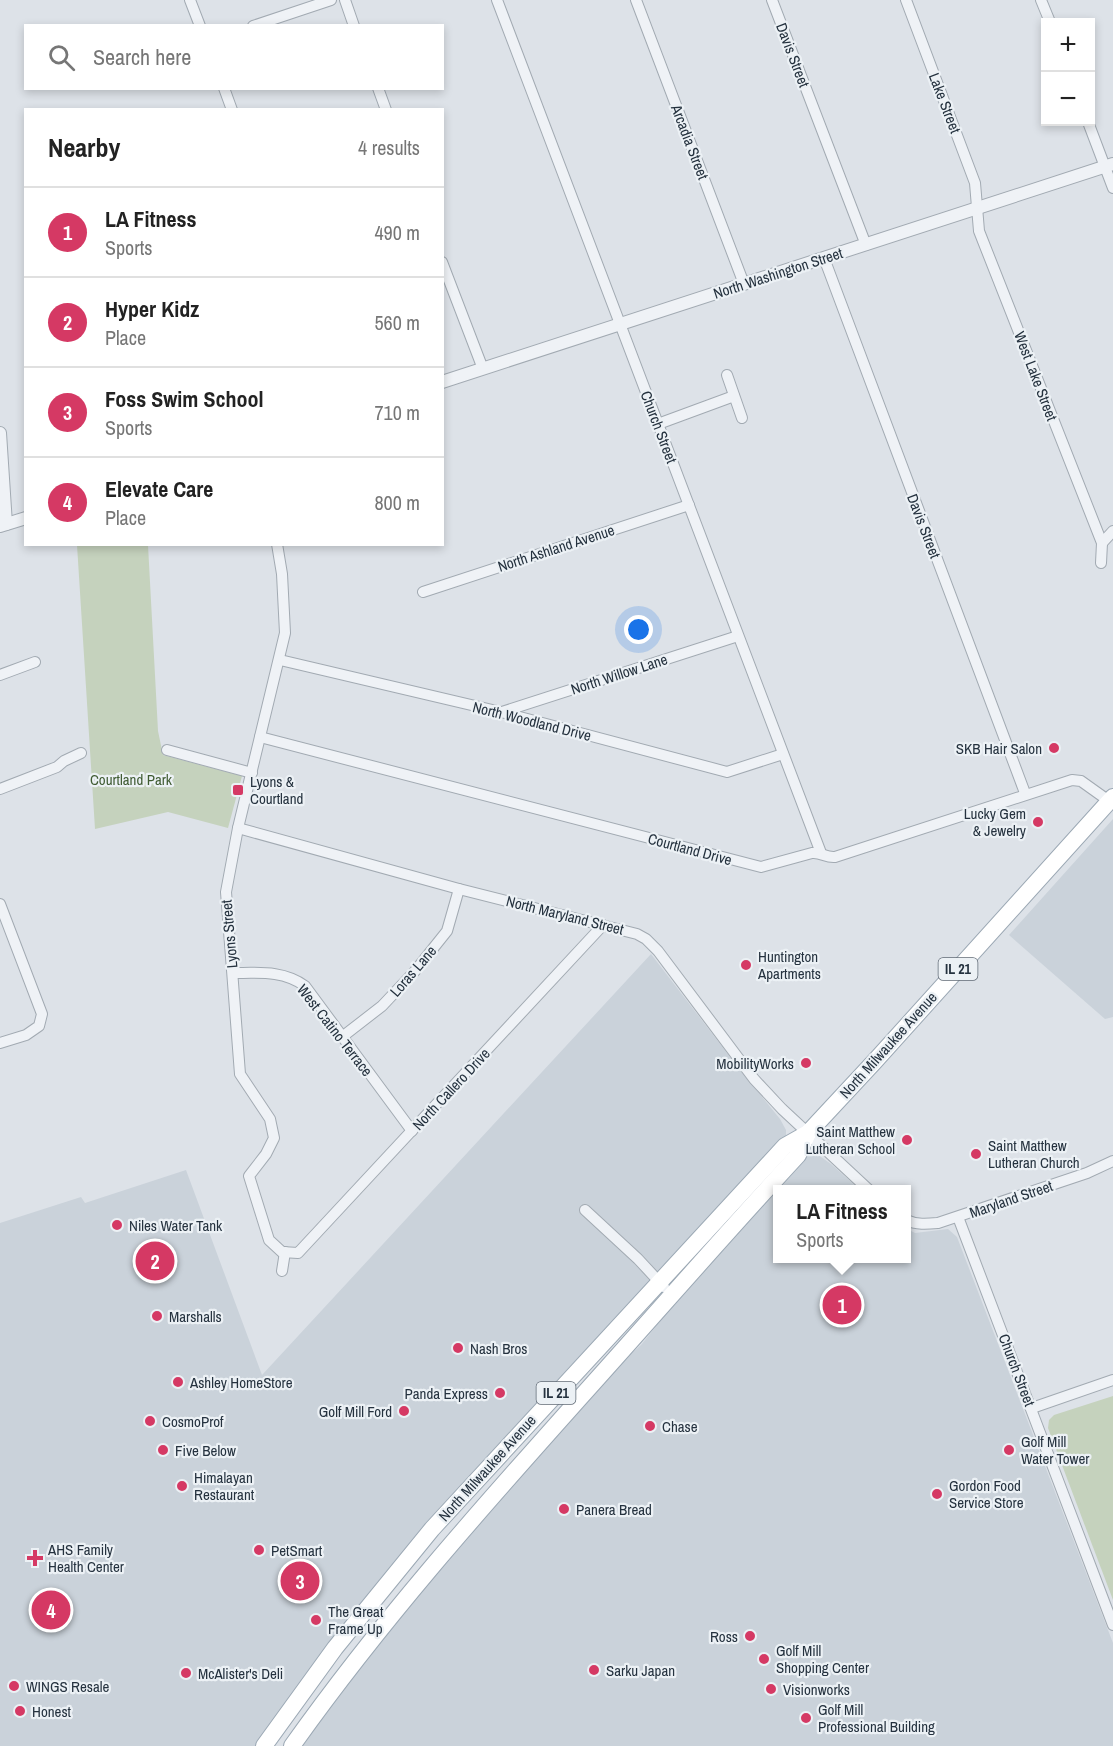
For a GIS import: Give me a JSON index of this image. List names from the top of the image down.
{
  "streets": {
    "main road": ["IL 21", "North Milwaukee Avenue"],
    "street": [
      "Davis Street",
      "Lake Street",
      "Arcadia Street",
      "North Washington Street",
      "West Lake Street",
      "Church Street",
      "North Ashland Avenue",
      "North Willow Lane",
      "North Woodland Drive",
      "Courtland Drive",
      "North Maryland Street",
      "Lyons Street",
      "Loras Lane",
      "West Catino Terrace",
      "North Callero Drive",
      "Maryland Street"
    ]
  },
  "crossings": [
    ["Davis Street", "North Washington Street"],
    ["Davis Street", "Courtland Drive"],
    ["Lake Street", "North Washington Street"],
    ["Lake Street", "West Lake Street"],
    ["Arcadia Street", "North Washington Street"],
    ["North Washington Street", "West Lake Street"],
    ["North Washington Street", "Church Street"],
    ["Church Street", "North Ashland Avenue"],
    ["Church Street", "North Willow Lane"],
    ["Church Street", "North Woodland Drive"],
    ["Church Street", "Courtland Drive"],
    ["Church Street", "Maryland Street"],
    ["North Willow Lane", "North Woodland Drive"],
    ["North Woodland Drive", "Lyons Street"],
    ["Courtland Drive", "Lyons Street"],
    ["Courtland Drive", "North Milwaukee Avenue"],
    ["North Maryland Street", "Lyons Street"],
    ["North Maryland Street", "Loras Lane"],
    ["North Maryland Street", "North Milwaukee Avenue"],
    ["North Maryland Street", "North Callero Drive"],
    ["Lyons Street", "West Catino Terrace"],
    ["Lyons Street", "North Callero Drive"],
    ["Loras Lane", "West Catino Terrace"],
    ["West Catino Terrace", "North Callero Drive"]
  ],
  "parks": ["Courtland Park"],
  "places": {
    "other": [
      "SKB Hair Salon",
      "Lucky Gem & Jewelry",
      "Huntington Apartments",
      "MobilityWorks",
      "Saint Matthew Lutheran School",
      "Saint Matthew Lutheran Church",
      "Niles Water Tank",
      "Marshalls",
      "Nash Bros",
      "Ashley HomeStore",
      "Panda Express",
      "Golf Mill Ford",
      "CosmoProf",
      "Chase",
      "Five Below",
      "Golf Mill Water Tower",
      "Himalayan Restaurant",
      "Gordon Food Service Store",
      "Panera Bread",
      "PetSmart",
      "The Great Frame Up",
      "Ross",
      "Golf Mill Shopping Center",
      "Sarku Japan",
      "McAlister's Deli",
      "WINGS Resale",
      "Visionworks",
      "Honest",
      "Golf Mill Professional Building"
    ],
    "transit": ["Lyons & Courtland"],
    "health": ["AHS Family Health Center"]
  },
  "page": {
    "map_buttons": ["+", "−"],
    "search": "Search here",
    "heading": ["Nearby", "4 results"],
    "list": [
      {
        "mark": "1",
        "name": "LA Fitness",
        "note": "Sports",
        "value": "490 m"
      },
      {
        "mark": "2",
        "name": "Hyper Kidz",
        "note": "Place",
        "value": "560 m"
      },
      {
        "mark": "3",
        "name": "Foss Swim School",
        "note": "Sports",
        "value": "710 m"
      },
      {
        "mark": "4",
        "name": "Elevate Care",
        "note": "Place",
        "value": "800 m"
      }
    ],
    "popup": ["LA Fitness", "Sports"],
    "pins": [
      "2",
      "1",
      "3",
      "4"
    ]
  }
}
